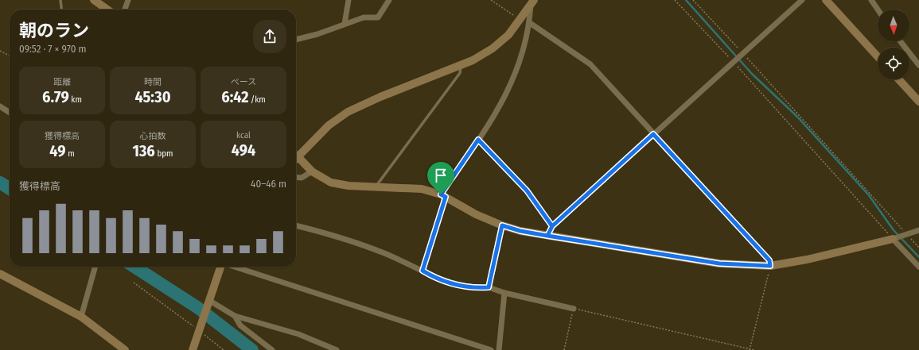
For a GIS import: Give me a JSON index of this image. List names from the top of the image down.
{
  "north": "bottom",
  "page": {
    "heading": ["朝のラン", "09:52 · 7 × 970 m"],
    "stats": [
      ["距離", "6.79 km"],
      ["時間", "45:30"],
      ["ペース", "6:42 /km"],
      ["獲得標高", "49 m"],
      ["心拍数", "136 bpm"],
      ["kcal", "494"]
    ],
    "chart": ["獲得標高", "40–46 m"]
  }
}
